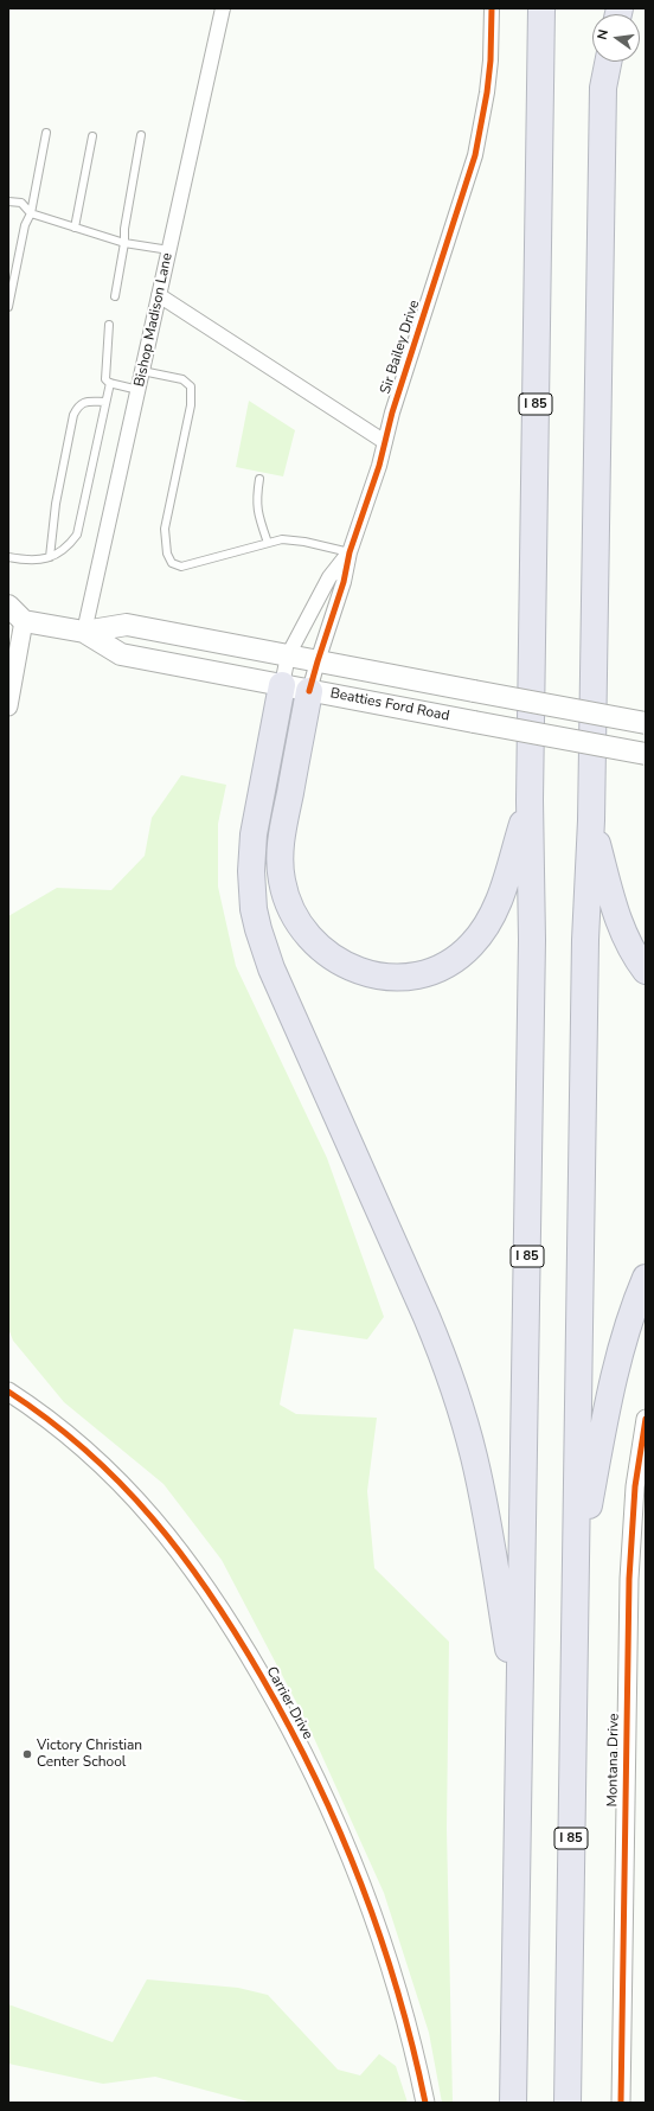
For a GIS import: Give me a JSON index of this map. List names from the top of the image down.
{
  "streets": {
    "highway": ["I 85"],
    "main road": ["Beatties Ford Road"],
    "street": [
      "Bishop Madison Lane",
      "Sir Bailey Drive",
      "Carrier Drive",
      "Montana Drive"
    ]
  },
  "crossings": [
    ["Bishop Madison Lane", "Beatties Ford Road"],
    ["Sir Bailey Drive", "Beatties Ford Road"]
  ],
  "places": ["Victory Christian Center School"],
  "north": "left"
}
